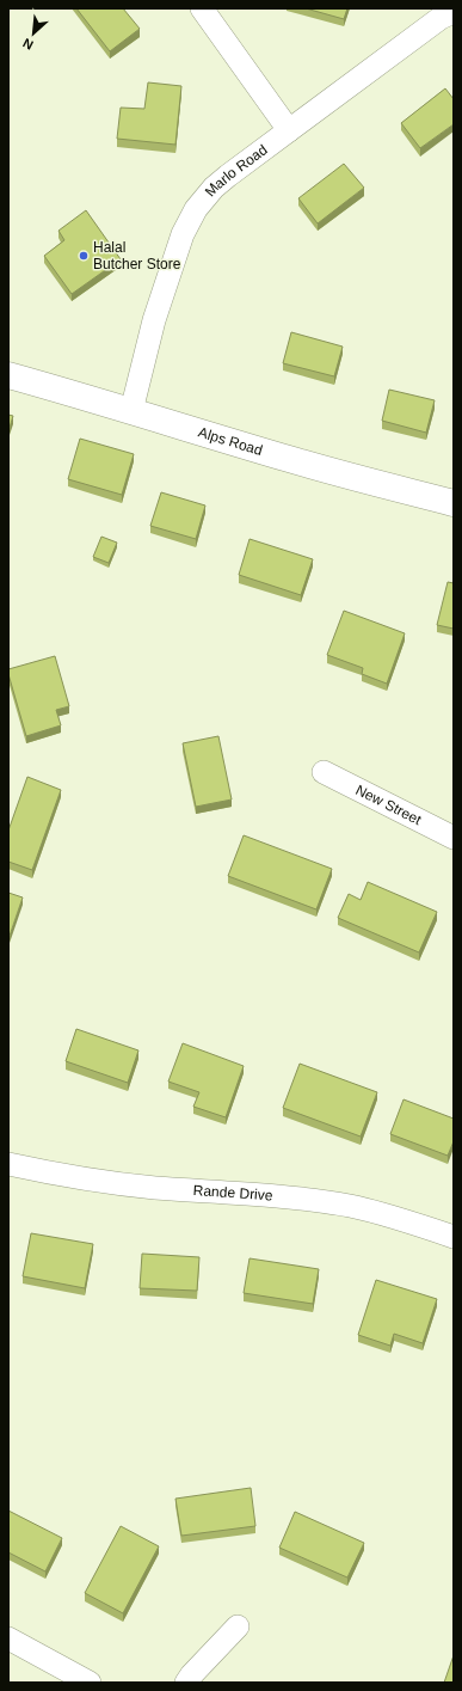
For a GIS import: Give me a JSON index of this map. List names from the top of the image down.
{
  "streets": {
    "main road": ["Alps Road"],
    "street": ["Marlo Road", "New Street", "Rande Drive"]
  },
  "crossings": [
    ["Marlo Road", "Alps Road"]
  ],
  "places": ["Halal Butcher Store"],
  "north": "bottom left"
}
